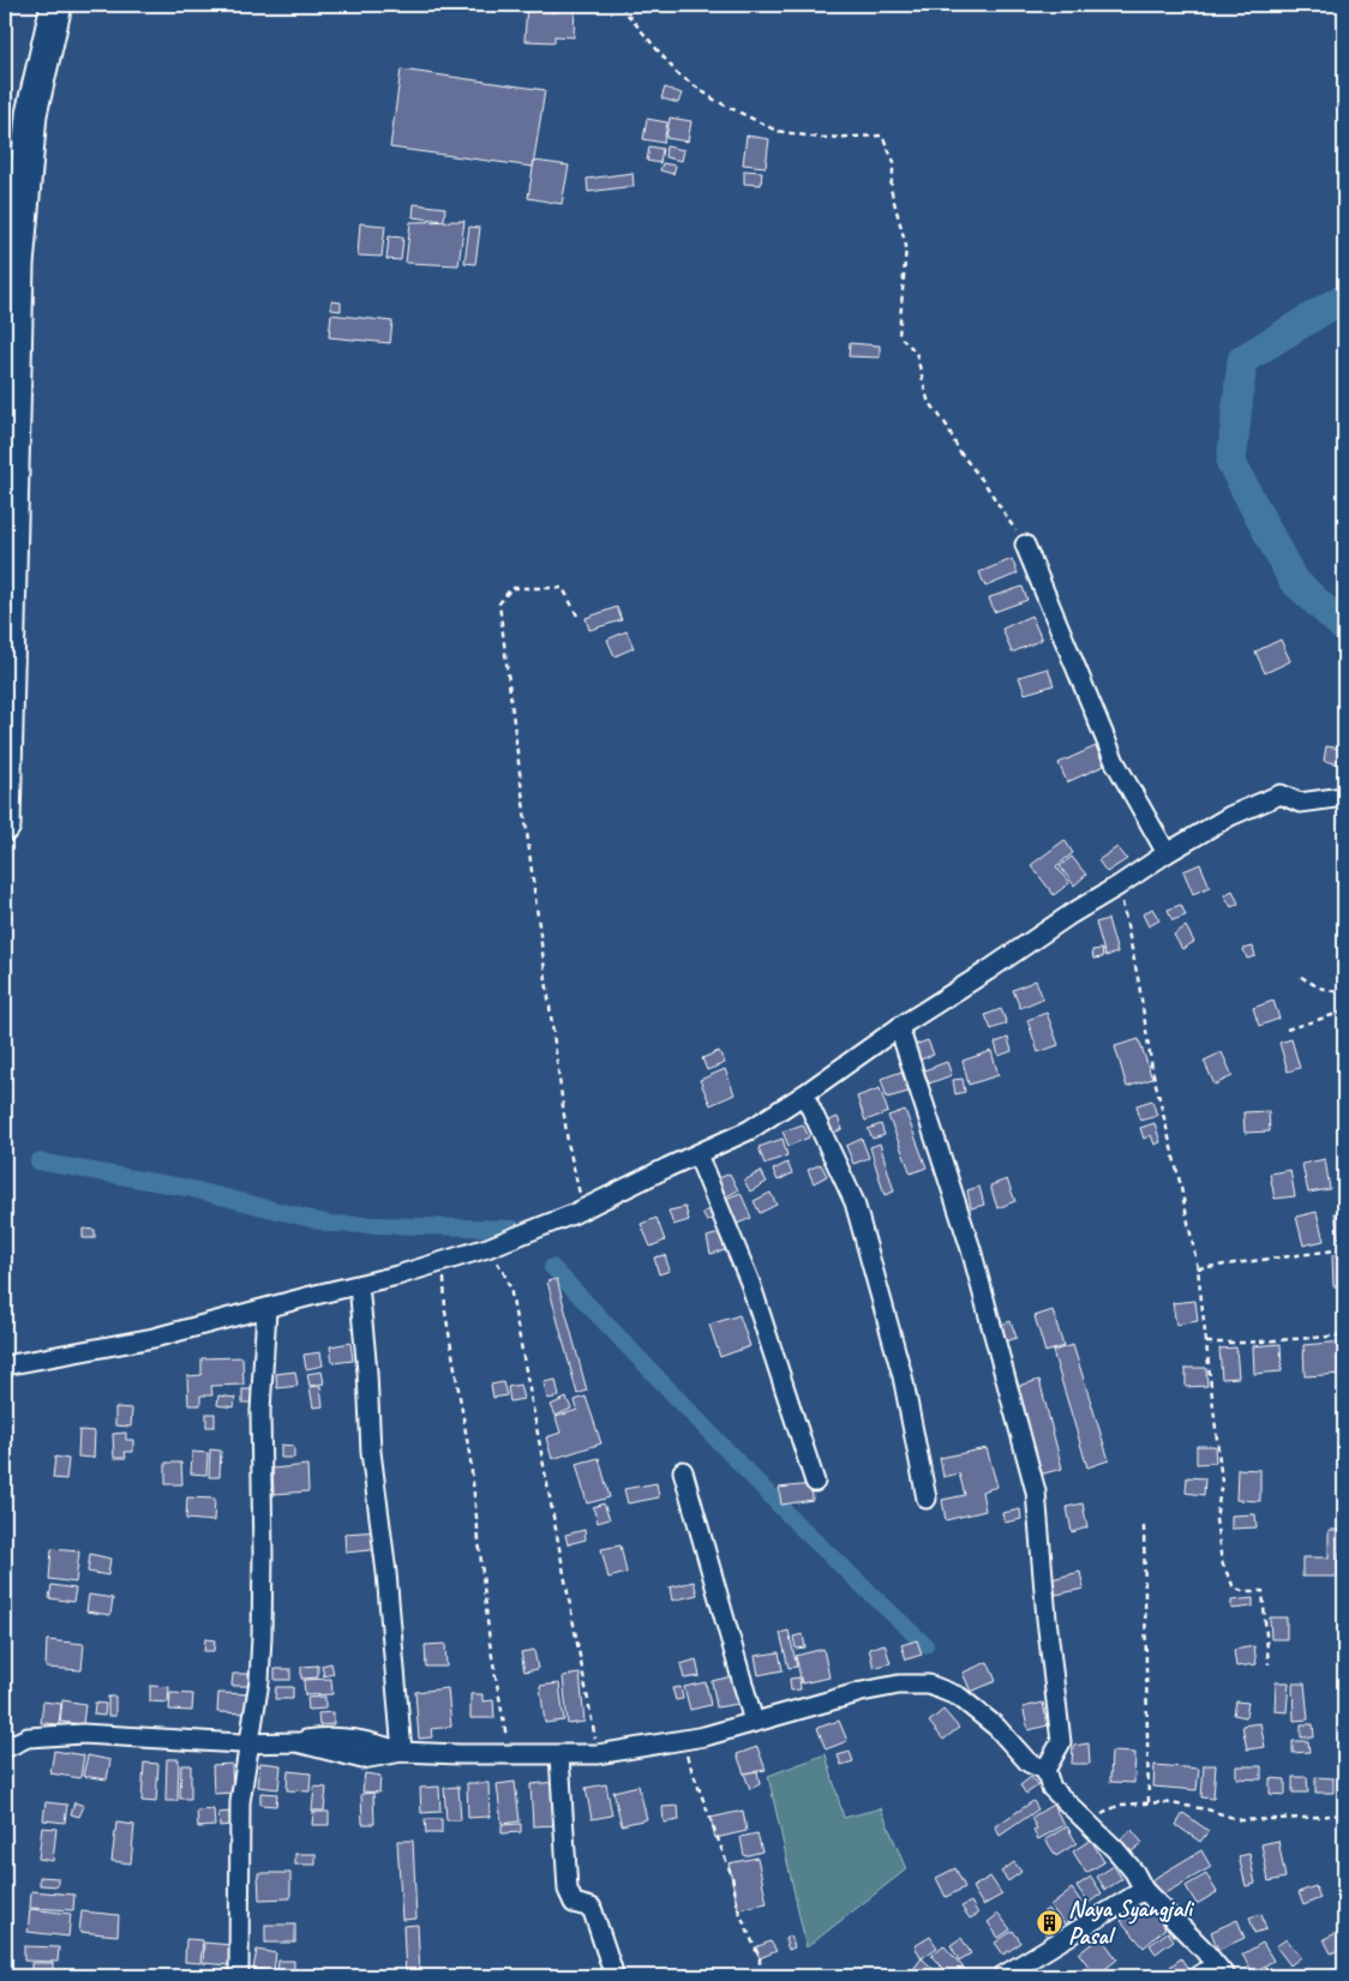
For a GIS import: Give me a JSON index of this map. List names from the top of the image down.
{
  "places": {
    "building": ["Naya Syangjali Pasal"]
  }
}
